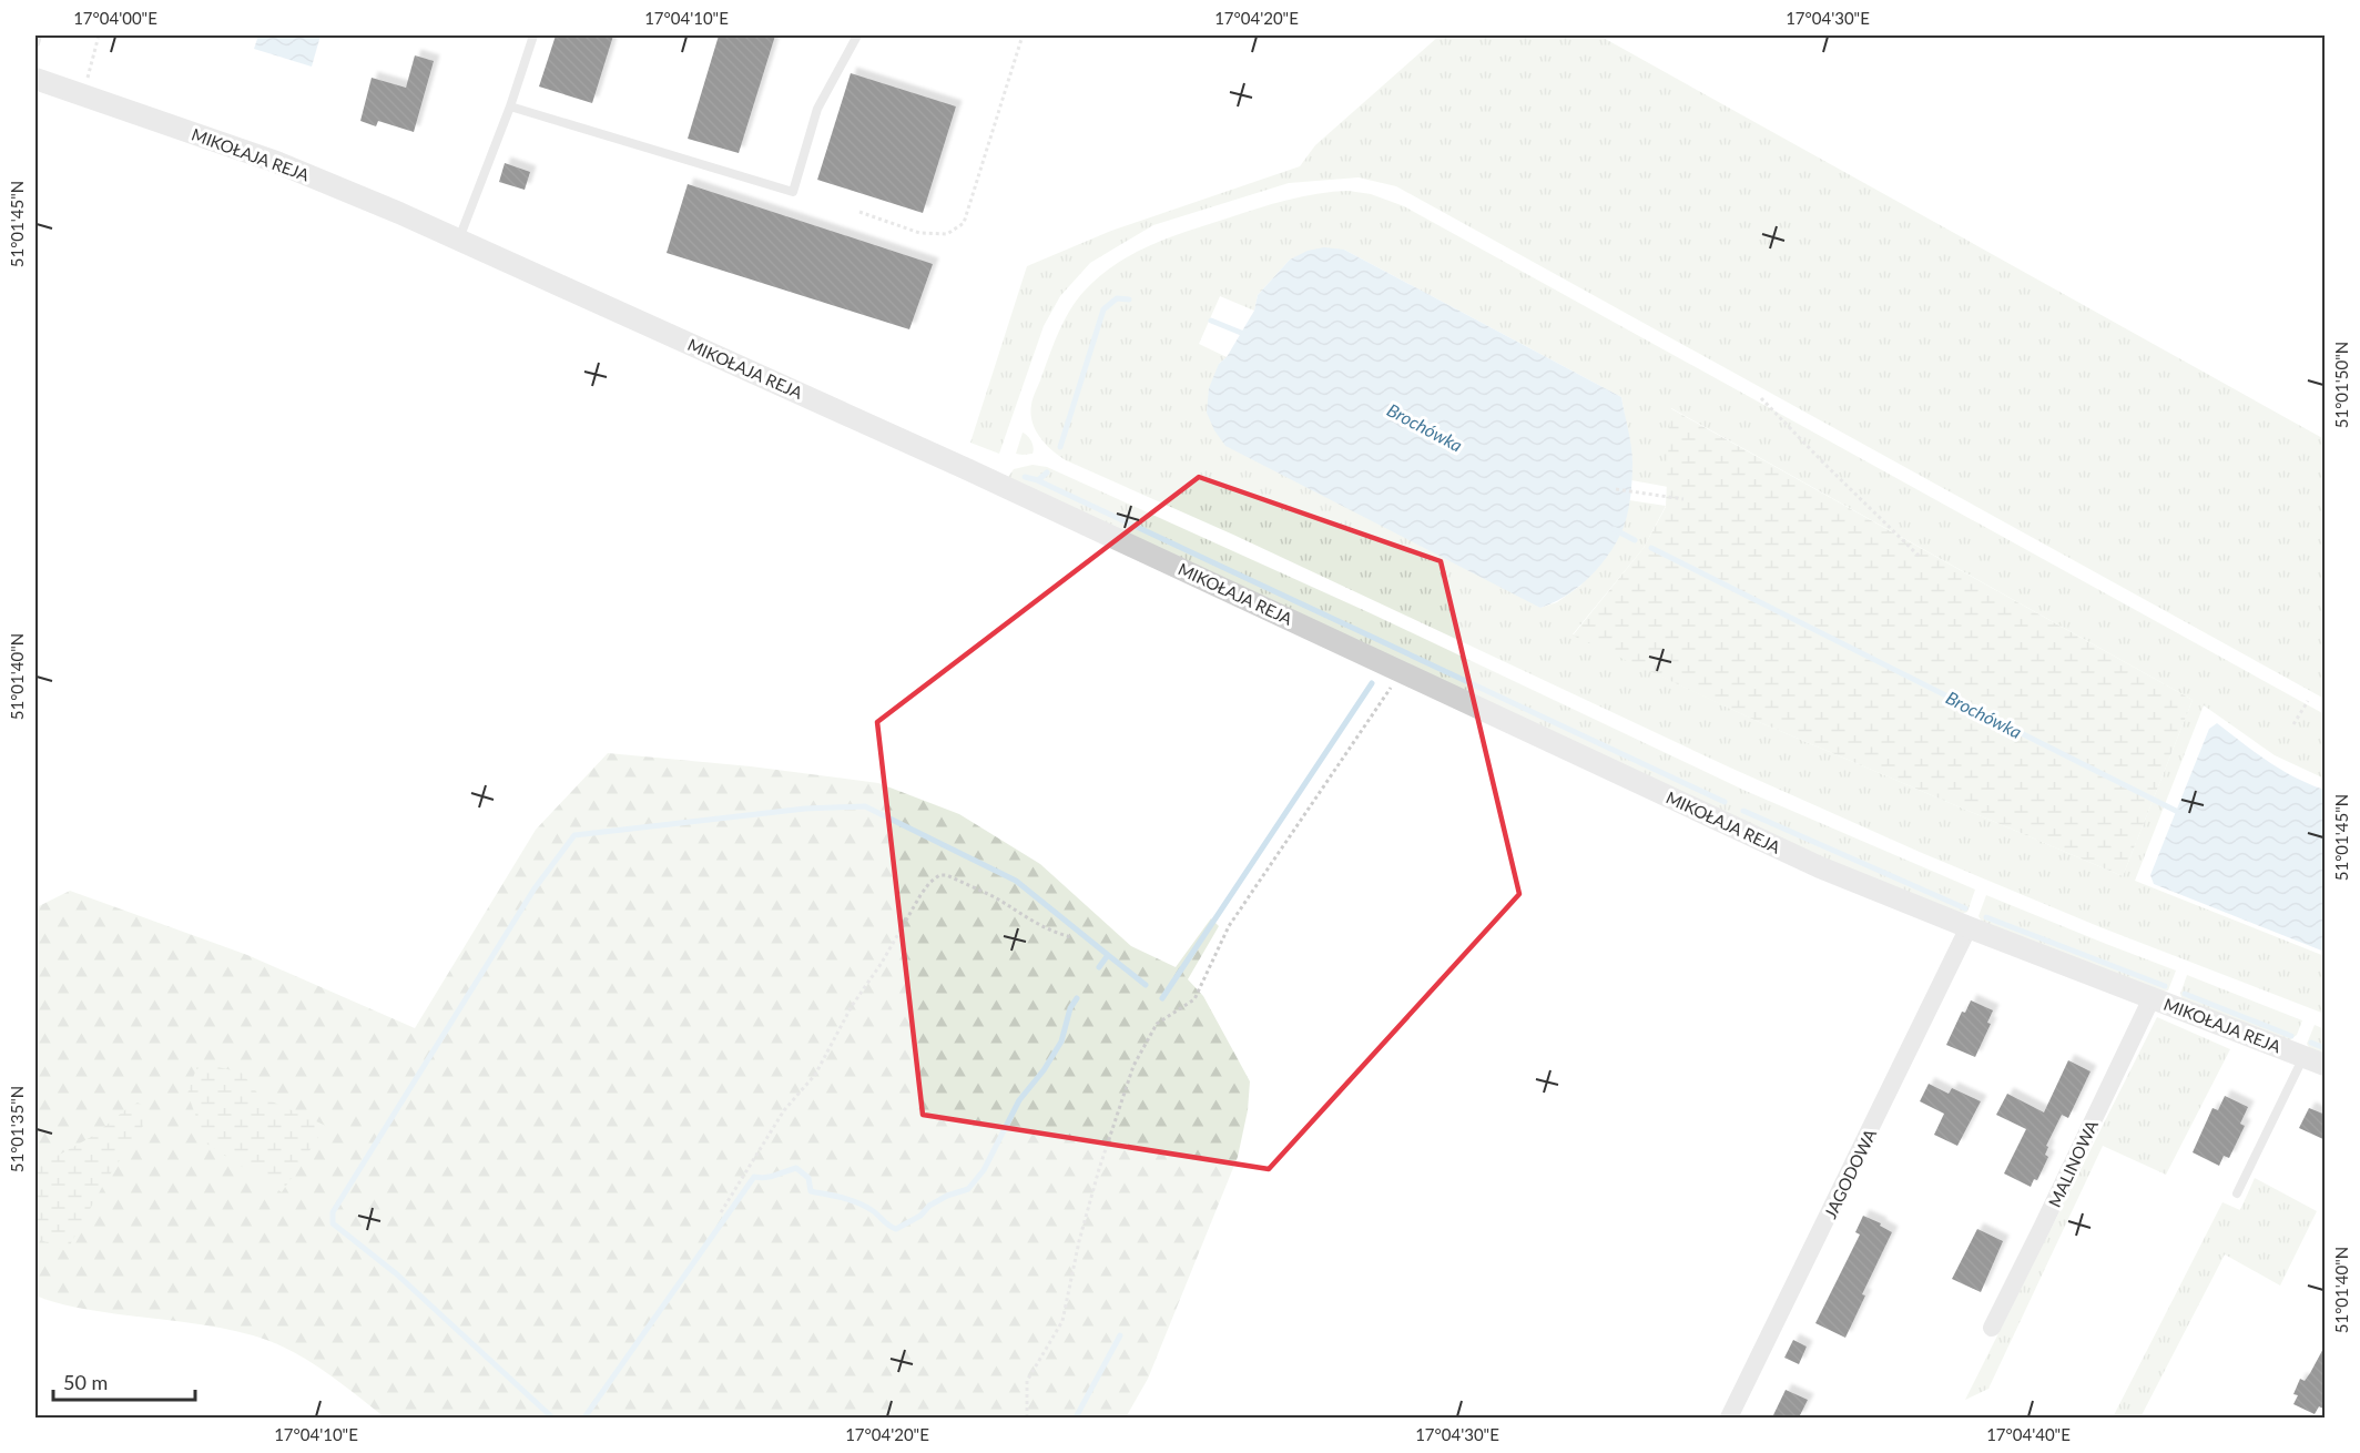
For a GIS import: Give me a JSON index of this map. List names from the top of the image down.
{
  "streets": {
    "street": ["MIKOŁAJA REJA", "MALINOWA", "JAGODOWA"]
  },
  "crossings": [
    ["MIKOŁAJA REJA", "MALINOWA"],
    ["MIKOŁAJA REJA", "JAGODOWA"]
  ],
  "water": ["Brochówka"],
  "scale_bar": "50 m",
  "coordinates": [
    "17°04'00\"E",
    "17°04'10\"E",
    "17°04'20\"E",
    "17°04'30\"E",
    "51°01'45\"N",
    "51°01'50\"N",
    "51°01'40\"N",
    "51°01'35\"N",
    "17°04'40\"E"
  ]
}
